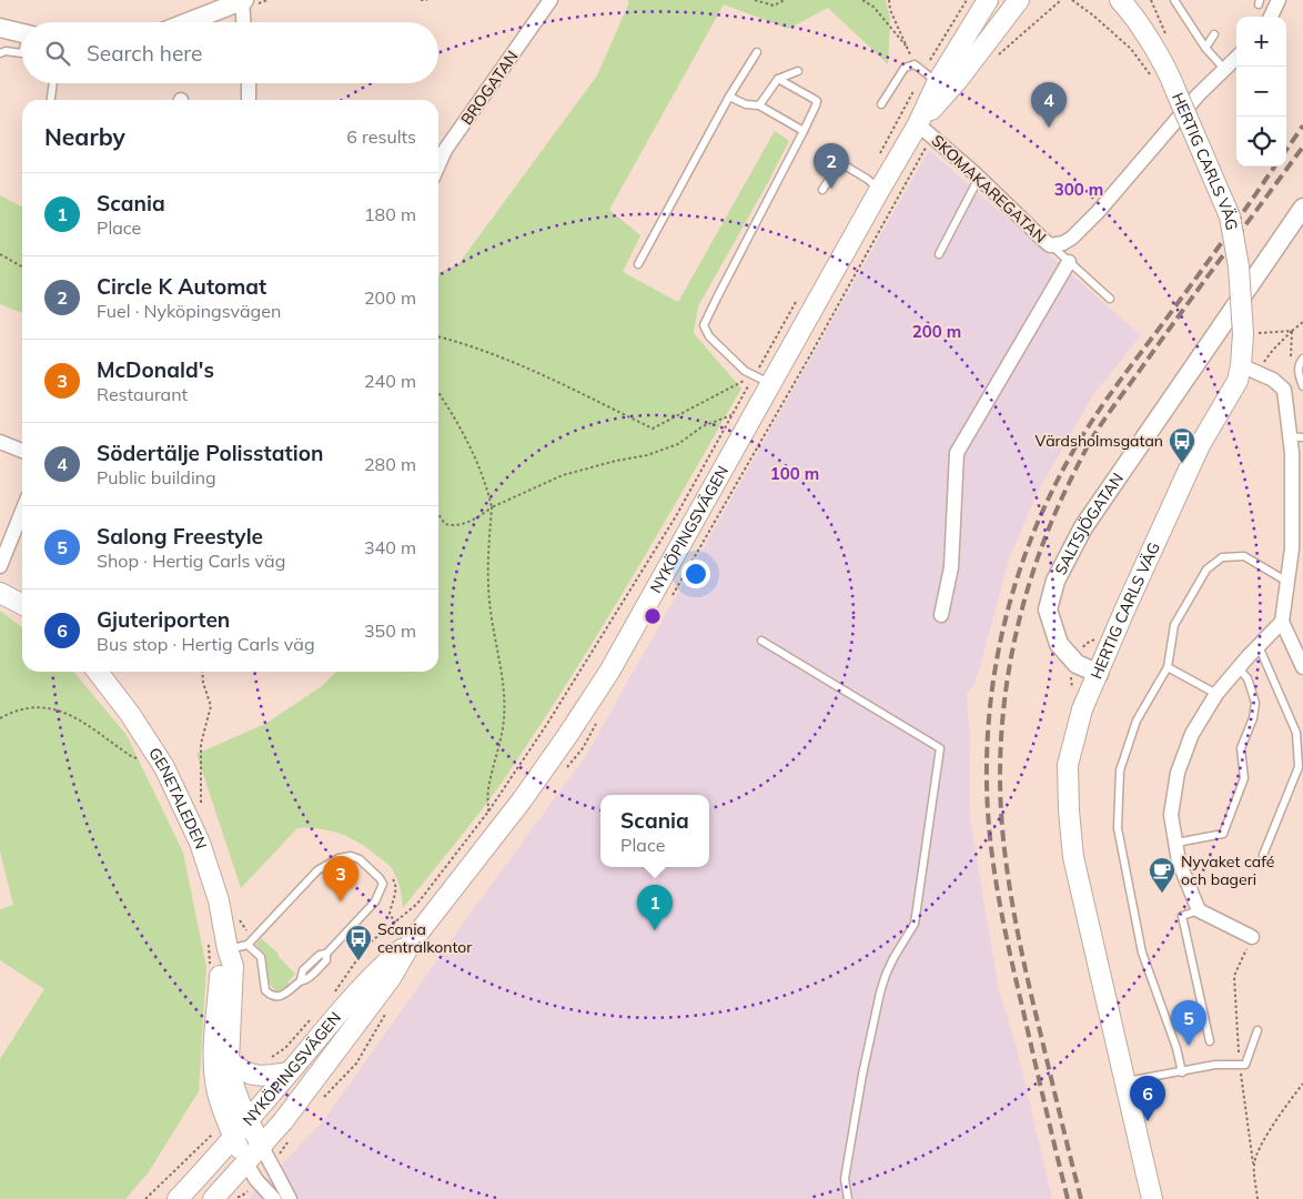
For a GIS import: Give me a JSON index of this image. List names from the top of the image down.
{
  "streets": {
    "main road": ["HERTIG CARLS VÄG", "NYKÖPINGSVÄGEN", "GENETALEDEN"],
    "street": ["BROGATAN", "SKOMAKAREGATAN", "SALTSJÖGATAN"]
  },
  "crossings": [
    ["HERTIG CARLS VÄG", "SALTSJÖGATAN"],
    ["SKOMAKAREGATAN", "NYKÖPINGSVÄGEN"],
    ["NYKÖPINGSVÄGEN", "GENETALEDEN"]
  ],
  "places": {
    "bus stop": ["Värdsholmsgatan", "Scania centralkontor"],
    "cafe": ["Nyvaket café och bageri"]
  },
  "page": {
    "map_buttons": ["+", "−"],
    "search": "Search here",
    "pins": [
      "4",
      "2",
      "3",
      "1",
      "5",
      "6"
    ],
    "heading": ["Nearby", "6 results"],
    "list": [
      {
        "mark": "1",
        "name": "Scania",
        "note": "Place",
        "value": "180 m"
      },
      {
        "mark": "2",
        "name": "Circle K Automat",
        "note": "Fuel · Nyköpingsvägen",
        "value": "200 m"
      },
      {
        "mark": "3",
        "name": "McDonald's",
        "note": "Restaurant",
        "value": "240 m"
      },
      {
        "mark": "4",
        "name": "Södertälje Polisstation",
        "note": "Public building",
        "value": "280 m"
      },
      {
        "mark": "5",
        "name": "Salong Freestyle",
        "note": "Shop · Hertig Carls väg",
        "value": "340 m"
      },
      {
        "mark": "6",
        "name": "Gjuteriporten",
        "note": "Bus stop · Hertig Carls väg",
        "value": "350 m"
      }
    ],
    "popup": ["Scania", "Place"]
  },
  "rings": ["300 m", "200 m", "100 m"]
}
